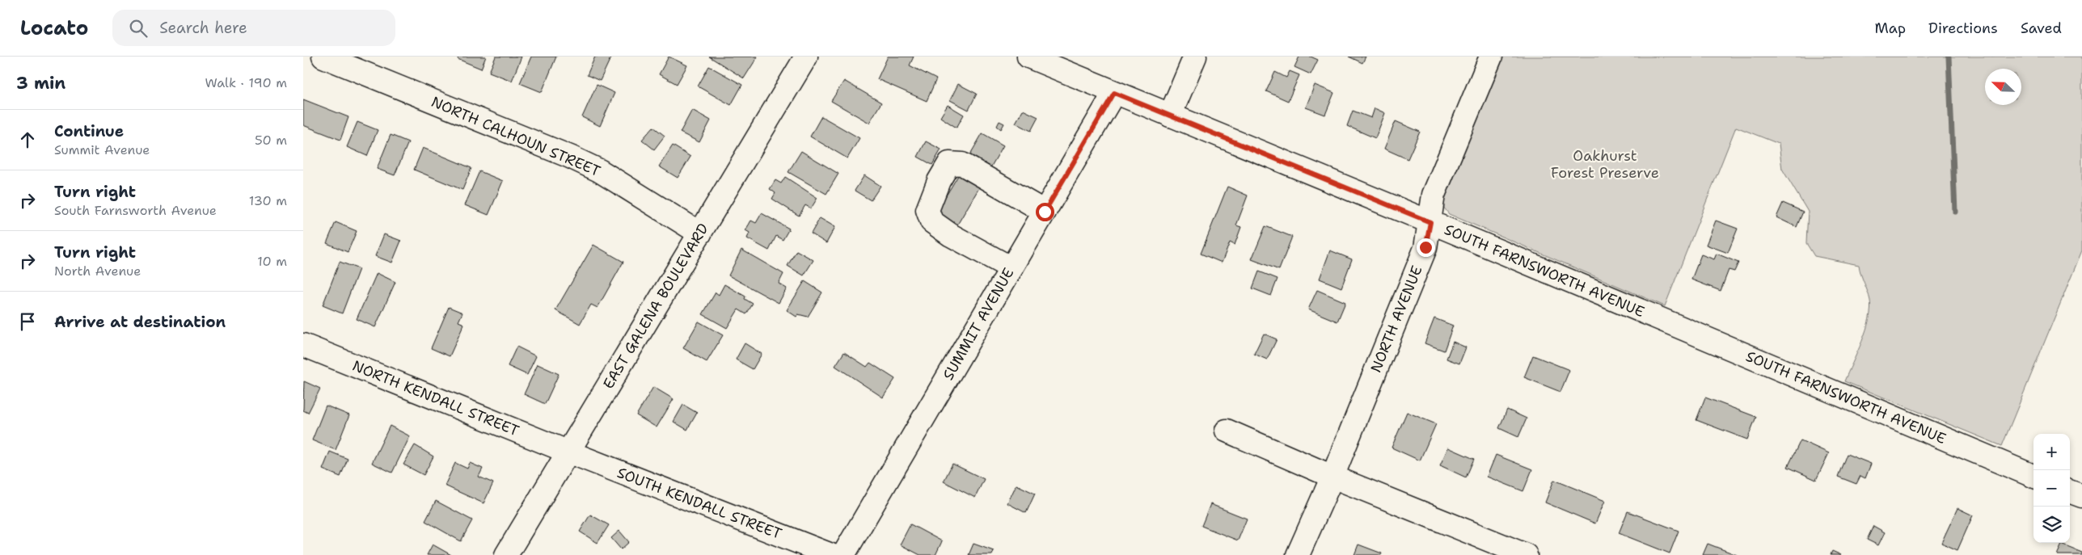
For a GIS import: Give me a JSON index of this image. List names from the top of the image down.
{
  "streets": {
    "street": [
      "NORTH CALHOUN STREET",
      "SOUTH FARNSWORTH AVENUE",
      "EAST GALENA BOULEVARD",
      "NORTH AVENUE",
      "SUMMIT AVENUE",
      "NORTH KENDALL STREET",
      "SOUTH KENDALL STREET"
    ]
  },
  "crossings": [
    ["NORTH CALHOUN STREET", "EAST GALENA BOULEVARD"],
    ["SOUTH FARNSWORTH AVENUE", "NORTH AVENUE"],
    ["SOUTH FARNSWORTH AVENUE", "SUMMIT AVENUE"],
    ["EAST GALENA BOULEVARD", "NORTH KENDALL STREET"],
    ["EAST GALENA BOULEVARD", "SOUTH KENDALL STREET"],
    ["NORTH KENDALL STREET", "SOUTH KENDALL STREET"]
  ],
  "parks": ["Oakhurst Forest Preserve"],
  "north": "top left",
  "page": {
    "header": "Locato",
    "search": "Search here",
    "nav": ["Map", "Directions", "Saved"],
    "heading": ["3 min", "Walk · 190 m"],
    "list": [
      ["Continue", "Summit Avenue", "50 m"],
      ["Turn right", "South Farnsworth Avenue", "130 m"],
      ["Turn right", "North Avenue", "10 m"],
      "Arrive at destination"
    ],
    "map_buttons": ["+", "−"]
  }
}
